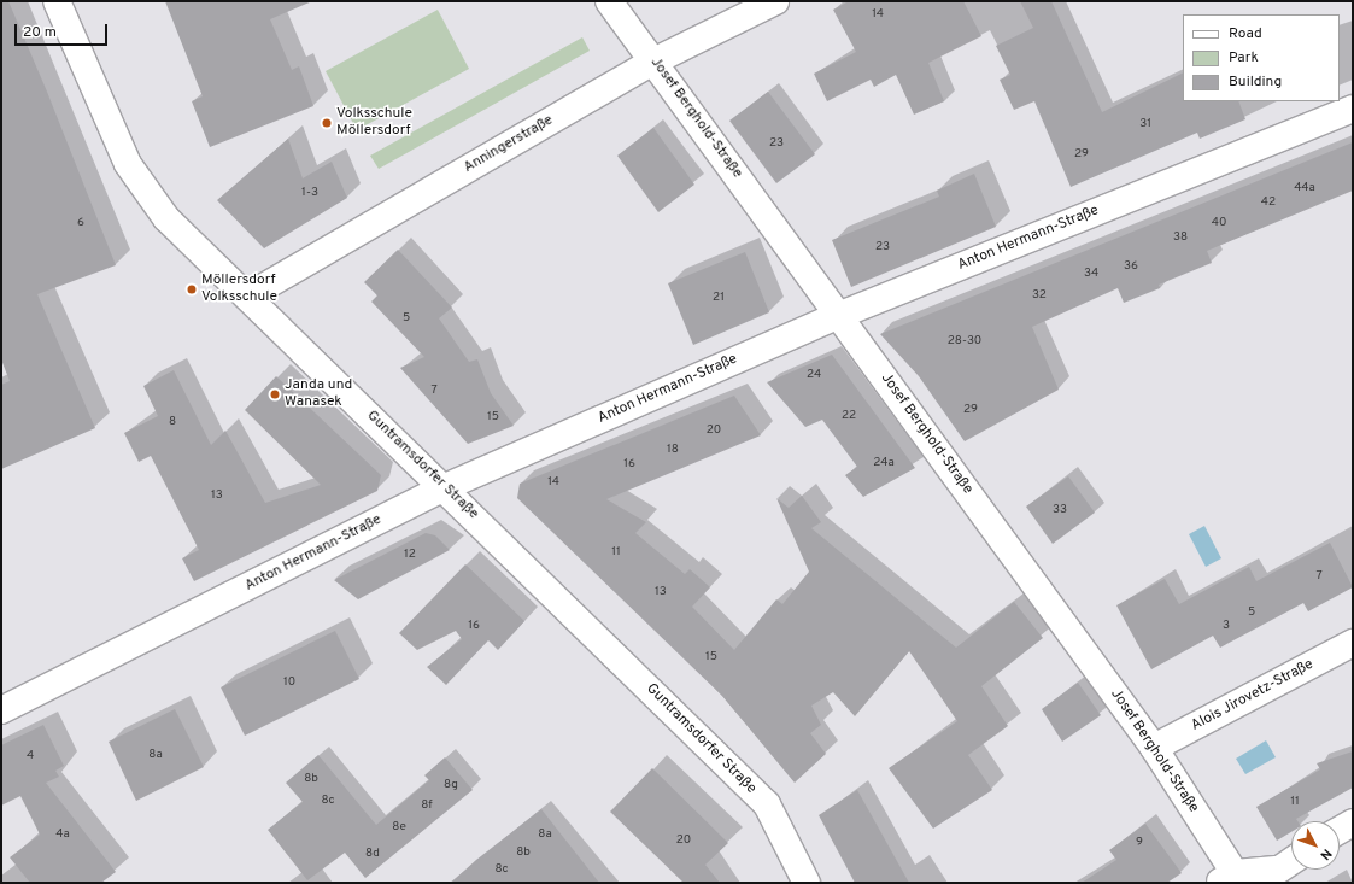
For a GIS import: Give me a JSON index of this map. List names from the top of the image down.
{
  "streets": {
    "street": [
      "Josef Berghold-Straße",
      "Anningerstraße",
      "Anton Hermann-Straße",
      "Guntramsdorfer Straße",
      "Alois Jirovetz-Straße"
    ]
  },
  "crossings": [
    ["Josef Berghold-Straße", "Anningerstraße"],
    ["Josef Berghold-Straße", "Anton Hermann-Straße"],
    ["Josef Berghold-Straße", "Alois Jirovetz-Straße"],
    ["Anningerstraße", "Guntramsdorfer Straße"],
    ["Anton Hermann-Straße", "Guntramsdorfer Straße"]
  ],
  "places": ["Volksschule Möllersdorf", "Möllersdorf Volksschule", "Janda und Wanasek"],
  "house_numbers": [
    "14",
    "31",
    "23",
    "29",
    "44a",
    "1-3",
    "42",
    "6",
    "40",
    "38",
    "23",
    "36",
    "34",
    "32",
    "21",
    "5",
    "28-30",
    "24",
    "7",
    "29",
    "22",
    "15",
    "8",
    "20",
    "18",
    "24a",
    "16",
    "14",
    "13",
    "33",
    "11",
    "12",
    "7",
    "13",
    "5",
    "16",
    "3",
    "15",
    "10",
    "8a",
    "4",
    "8b",
    "8g",
    "8c",
    "11",
    "8f",
    "8e",
    "4a",
    "8a",
    "20",
    "9",
    "8b",
    "8d",
    "8c"
  ],
  "legend": ["Road", "Park", "Building"],
  "scale_bar": "20 m",
  "north": "bottom right"
}
